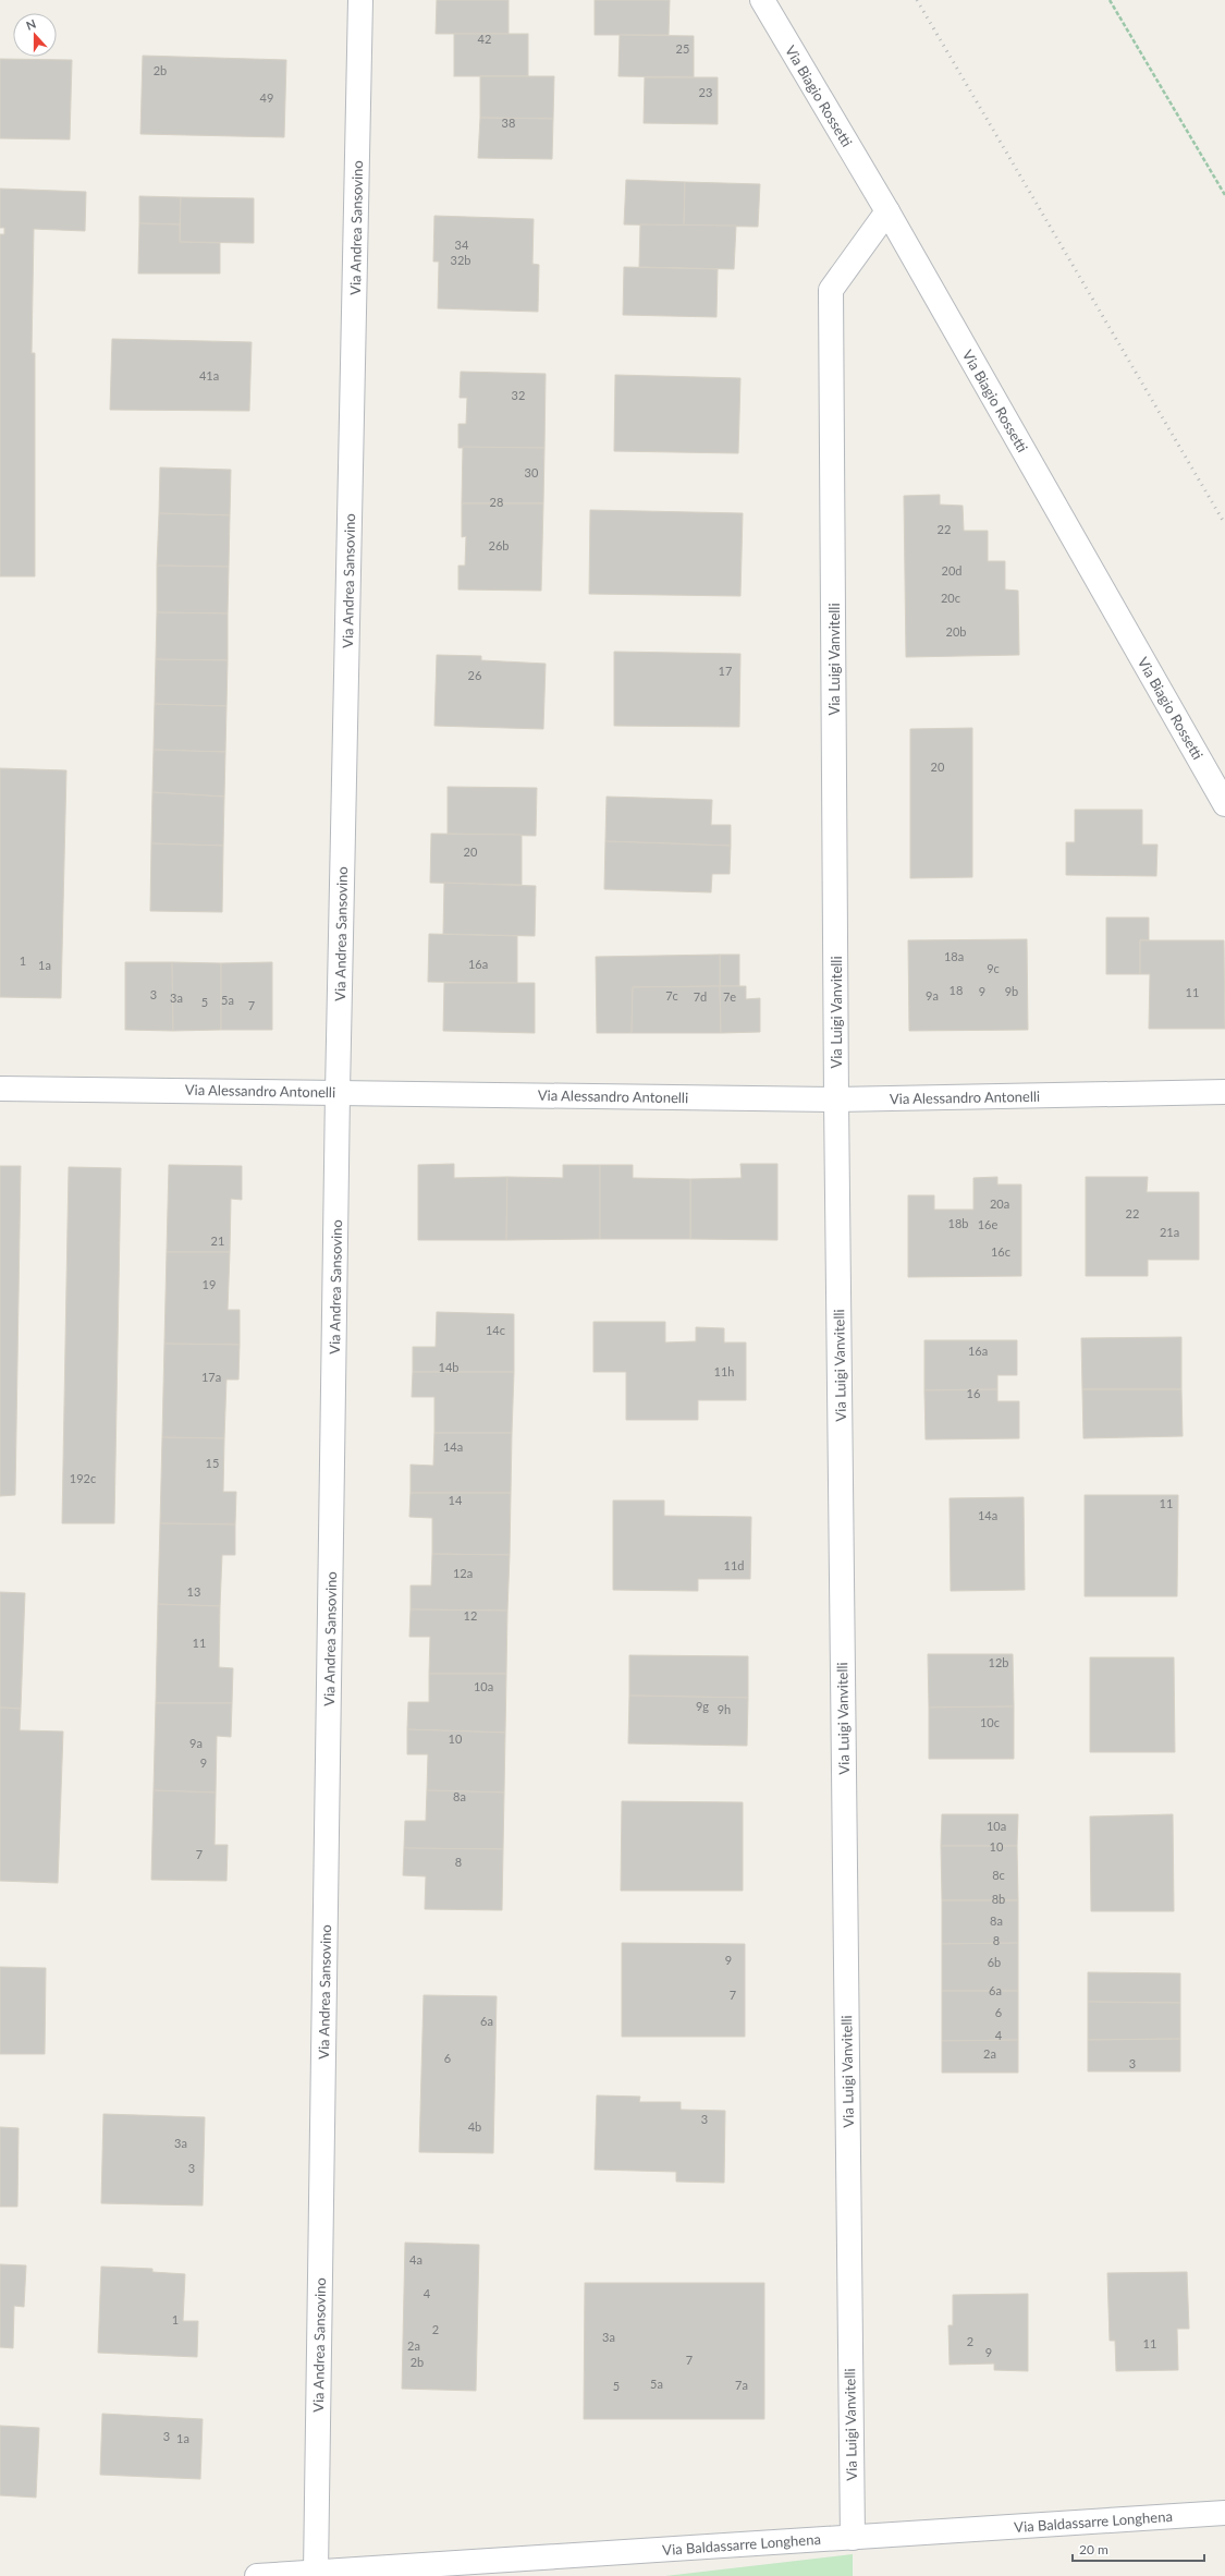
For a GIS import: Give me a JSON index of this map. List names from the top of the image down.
{
  "streets": {
    "street": [
      "Via Biagio Rossetti",
      "Via Andrea Sansovino",
      "Via Luigi Vanvitelli",
      "Via Alessandro Antonelli",
      "Via Baldassarre Longhena"
    ]
  },
  "crossings": [
    ["Via Biagio Rossetti", "Via Luigi Vanvitelli"],
    ["Via Andrea Sansovino", "Via Alessandro Antonelli"],
    ["Via Andrea Sansovino", "Via Baldassarre Longhena"],
    ["Via Luigi Vanvitelli", "Via Alessandro Antonelli"],
    ["Via Luigi Vanvitelli", "Via Baldassarre Longhena"]
  ],
  "house_numbers": [
    "42",
    "25",
    "2b",
    "23",
    "49",
    "38",
    "34",
    "32b",
    "41a",
    "32",
    "30",
    "28",
    "22",
    "26b",
    "20d",
    "20c",
    "20b",
    "17",
    "26",
    "20",
    "20",
    "18a",
    "1",
    "16a",
    "1a",
    "9c",
    "18",
    "9",
    "9b",
    "11",
    "3",
    "7c",
    "9a",
    "7d",
    "7e",
    "3a",
    "5a",
    "5",
    "7",
    "20a",
    "22",
    "18b",
    "16e",
    "21a",
    "21",
    "16c",
    "19",
    "14c",
    "16a",
    "14b",
    "11h",
    "17a",
    "16",
    "14a",
    "15",
    "192c",
    "14",
    "11",
    "14a",
    "11d",
    "12a",
    "13",
    "12",
    "11",
    "12b",
    "10a",
    "9g",
    "9h",
    "10c",
    "10",
    "9a",
    "9",
    "8a",
    "10a",
    "10",
    "7",
    "8",
    "8c",
    "8b",
    "8a",
    "8",
    "9",
    "6b",
    "6a",
    "7",
    "6",
    "6a",
    "4",
    "2a",
    "6",
    "3",
    "3",
    "4b",
    "3a",
    "3",
    "4a",
    "4",
    "1",
    "2",
    "3a",
    "2",
    "11",
    "2a",
    "9",
    "7",
    "2b",
    "5a",
    "7a",
    "5",
    "3",
    "1a"
  ],
  "scale_bar": "20 m",
  "north": "top"
}
